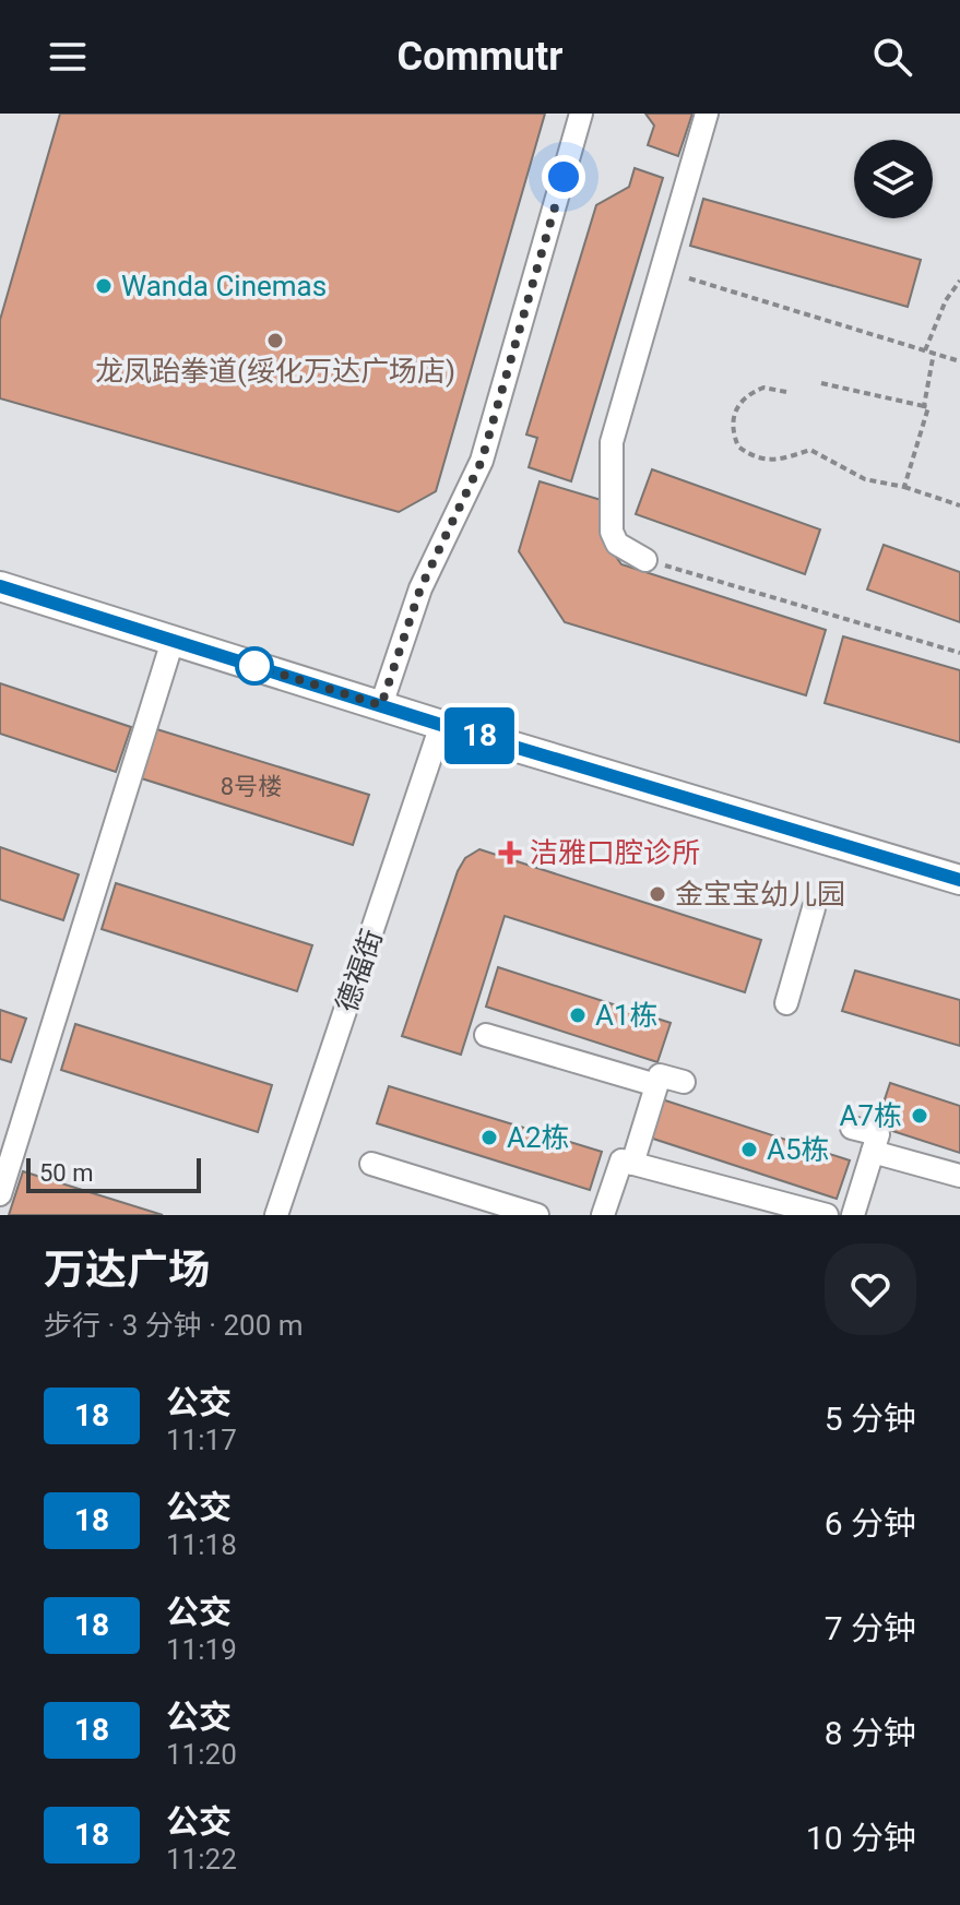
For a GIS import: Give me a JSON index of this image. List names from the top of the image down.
{
  "streets": {
    "street": ["德福街"]
  },
  "places": {
    "other": [
      "Wanda Cinemas",
      "龙凤跆拳道(绥化万达广场店)",
      "金宝宝幼儿园",
      "A1栋",
      "A7栋",
      "A2栋",
      "A5栋"
    ],
    "health": ["洁雅口腔诊所"]
  },
  "lines": ["bus line 18"],
  "house_numbers": ["8号楼"],
  "scale_bar": "50 m",
  "page": {
    "header": "Commutr",
    "on_map": "18",
    "scale": "50 m",
    "heading": ["万达广场", "步行 · 3 分钟 · 200 m"],
    "list": [
      {
        "mark": "18",
        "name": "公交",
        "note": "11:17",
        "value": "5 分钟"
      },
      {
        "mark": "18",
        "name": "公交",
        "note": "11:18",
        "value": "6 分钟"
      },
      {
        "mark": "18",
        "name": "公交",
        "note": "11:19",
        "value": "7 分钟"
      },
      {
        "mark": "18",
        "name": "公交",
        "note": "11:20",
        "value": "8 分钟"
      },
      {
        "mark": "18",
        "name": "公交",
        "note": "11:22",
        "value": "10 分钟"
      }
    ]
  }
}
